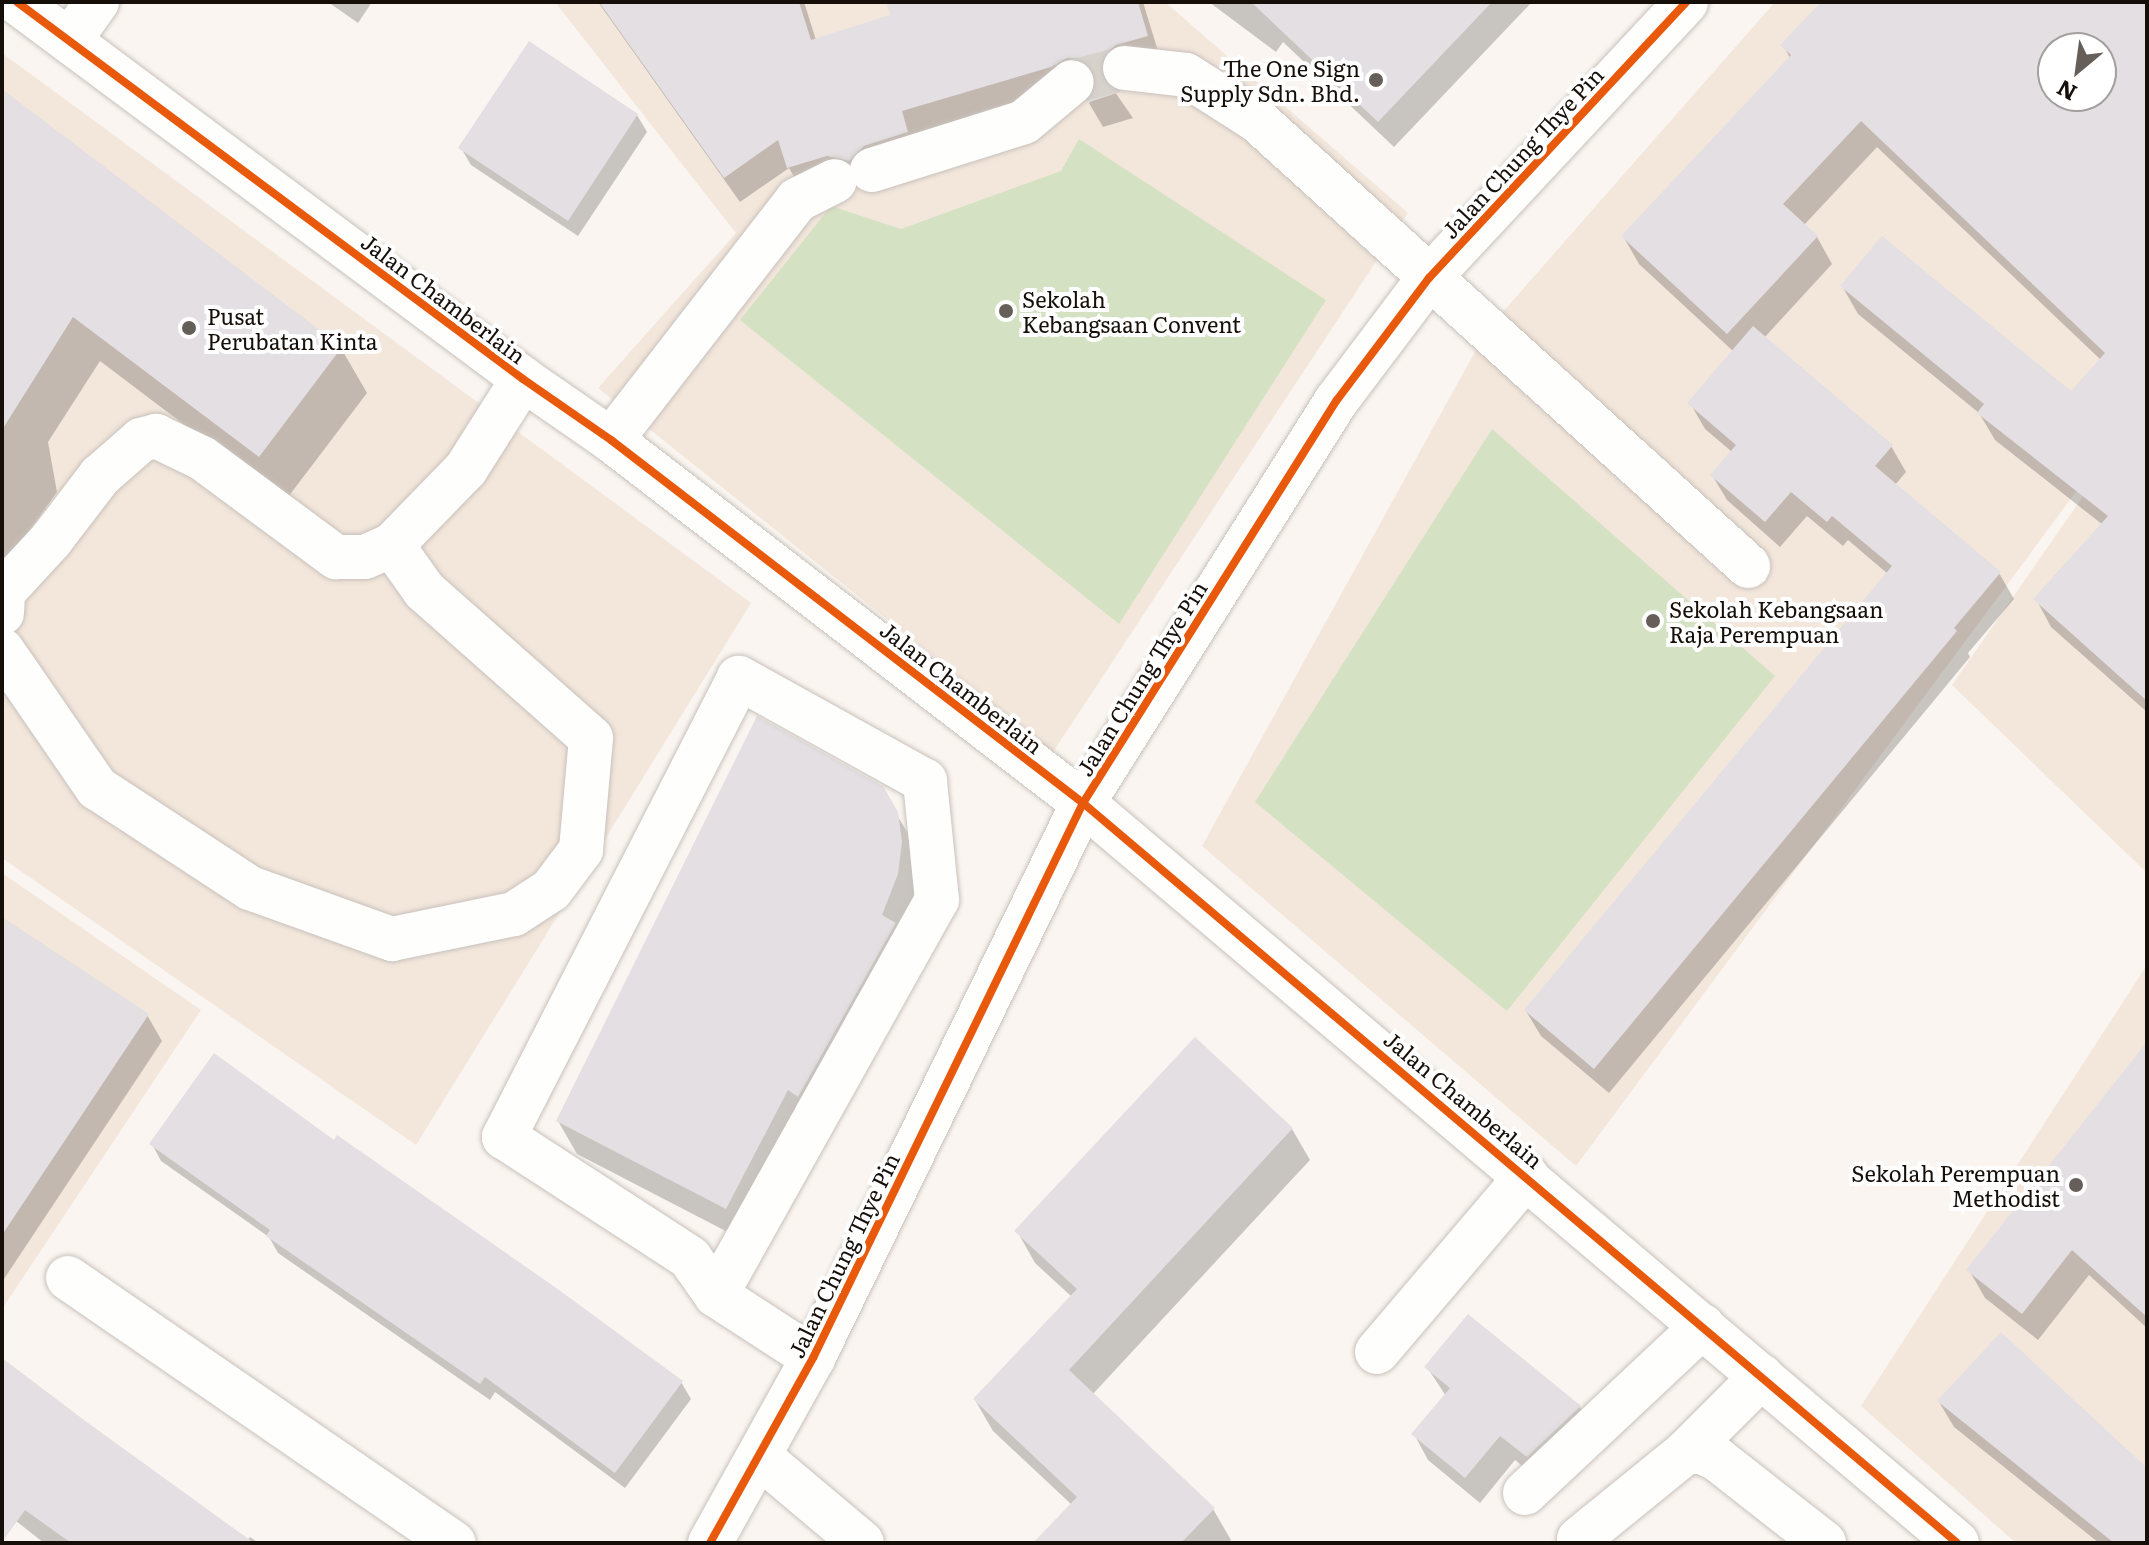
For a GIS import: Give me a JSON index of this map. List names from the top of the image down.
{
  "streets": {
    "street": ["Jalan Chung Thye Pin", "Jalan Chamberlain"]
  },
  "crossings": [
    ["Jalan Chung Thye Pin", "Jalan Chamberlain"]
  ],
  "places": [
    "The One Sign Supply Sdn. Bhd.",
    "Sekolah Kebangsaan Convent",
    "Pusat Perubatan Kinta",
    "Sekolah Kebangsaan Raja Perempuan",
    "Sekolah Perempuan Methodist"
  ],
  "north": "bottom left"
}
